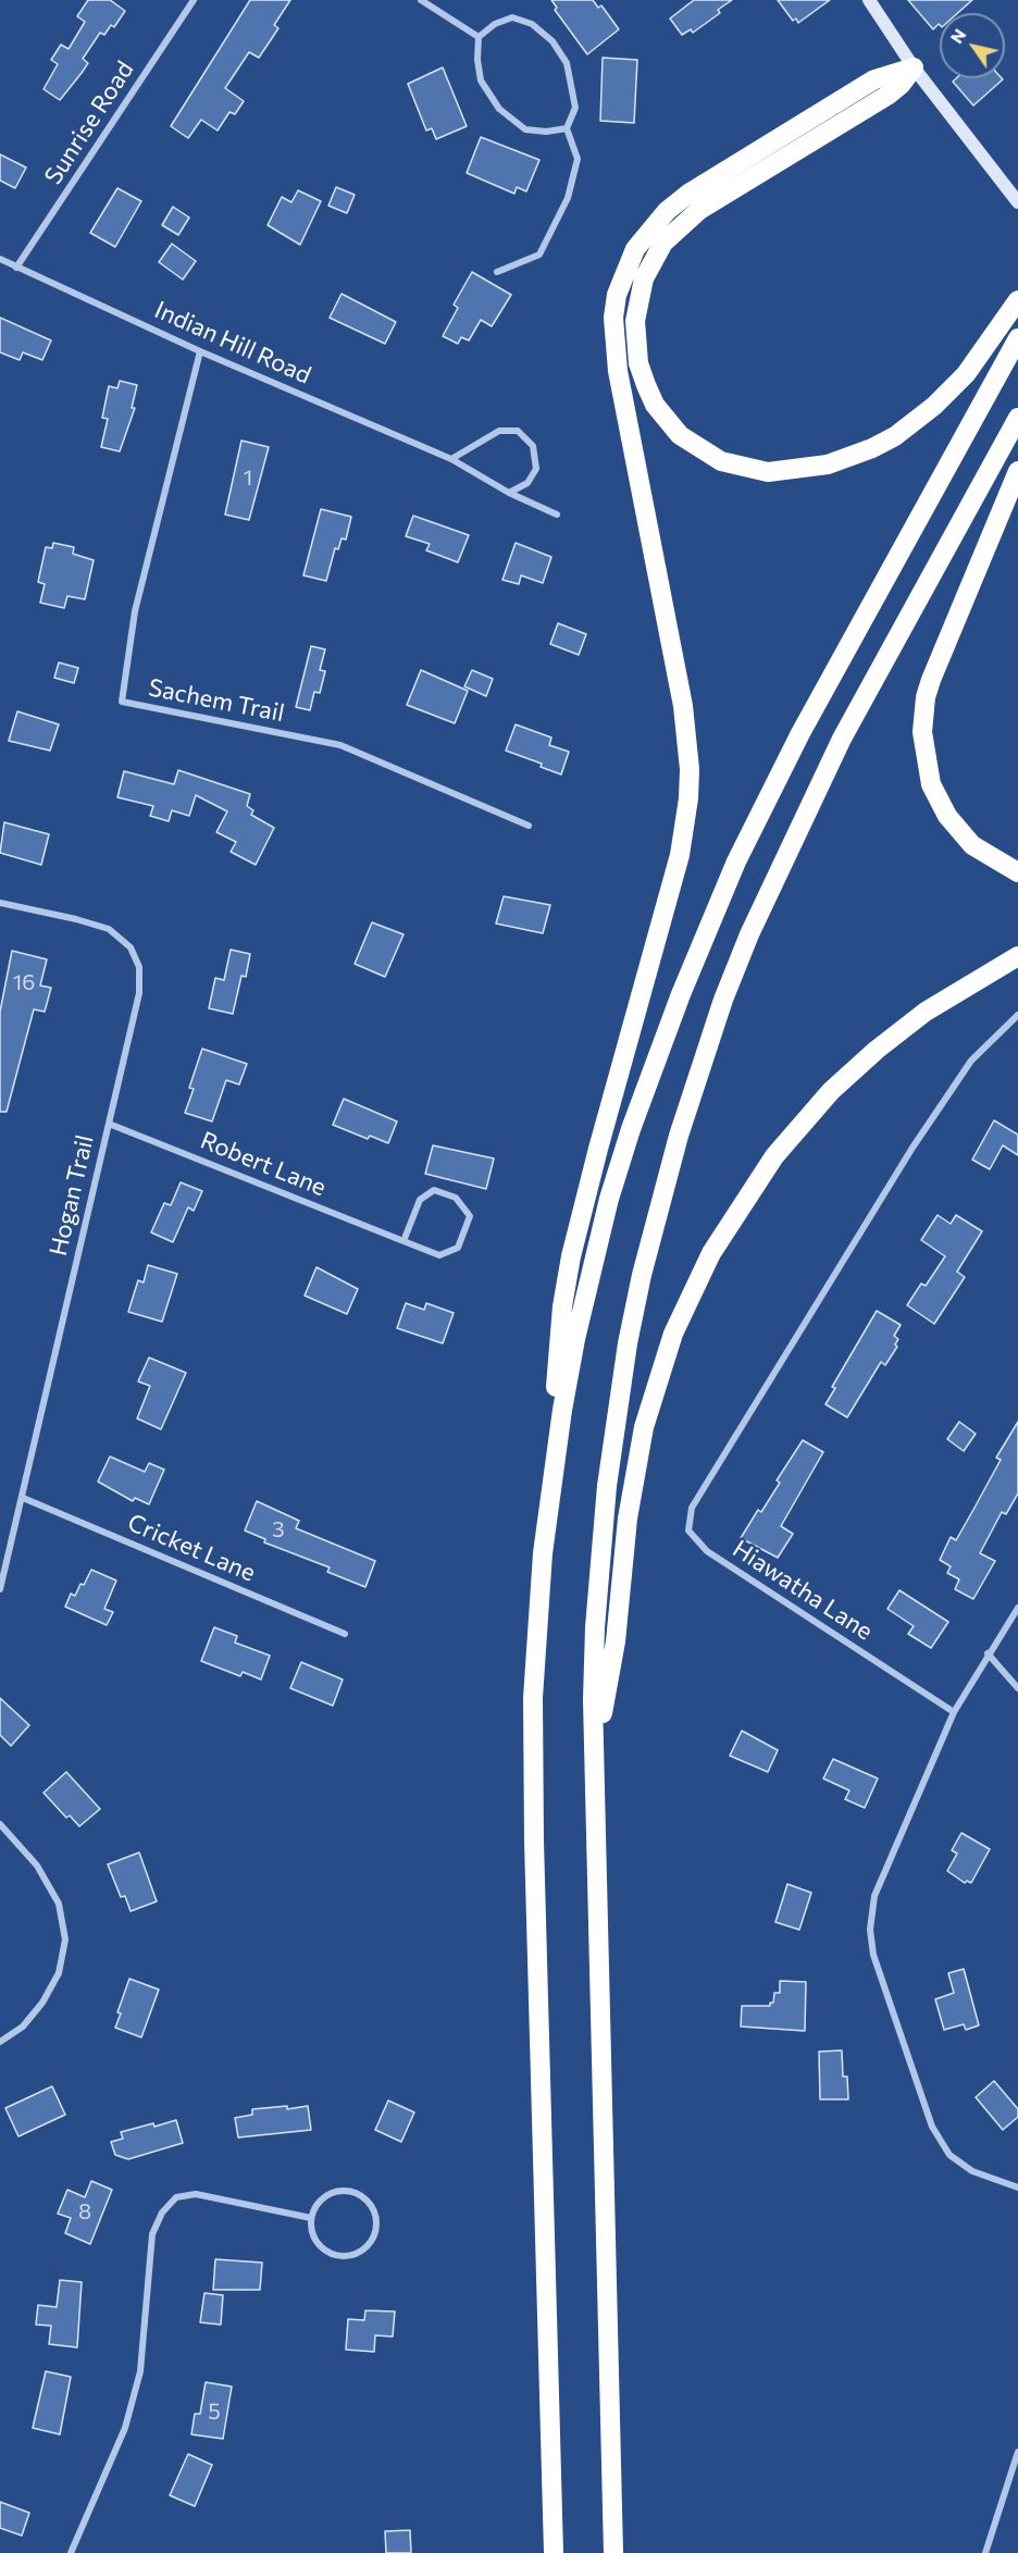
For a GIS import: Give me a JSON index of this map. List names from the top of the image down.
{
  "streets": {
    "street": [
      "Sunrise Road",
      "Indian Hill Road",
      "Sachem Trail",
      "Robert Lane",
      "Hogan Trail",
      "Cricket Lane",
      "Hiawatha Lane"
    ]
  },
  "crossings": [
    ["Sunrise Road", "Indian Hill Road"],
    ["Indian Hill Road", "Sachem Trail"],
    ["Robert Lane", "Hogan Trail"],
    ["Hogan Trail", "Cricket Lane"]
  ],
  "house_numbers": [
    "1",
    "16",
    "3",
    "8",
    "5"
  ],
  "north": "top left"
}
